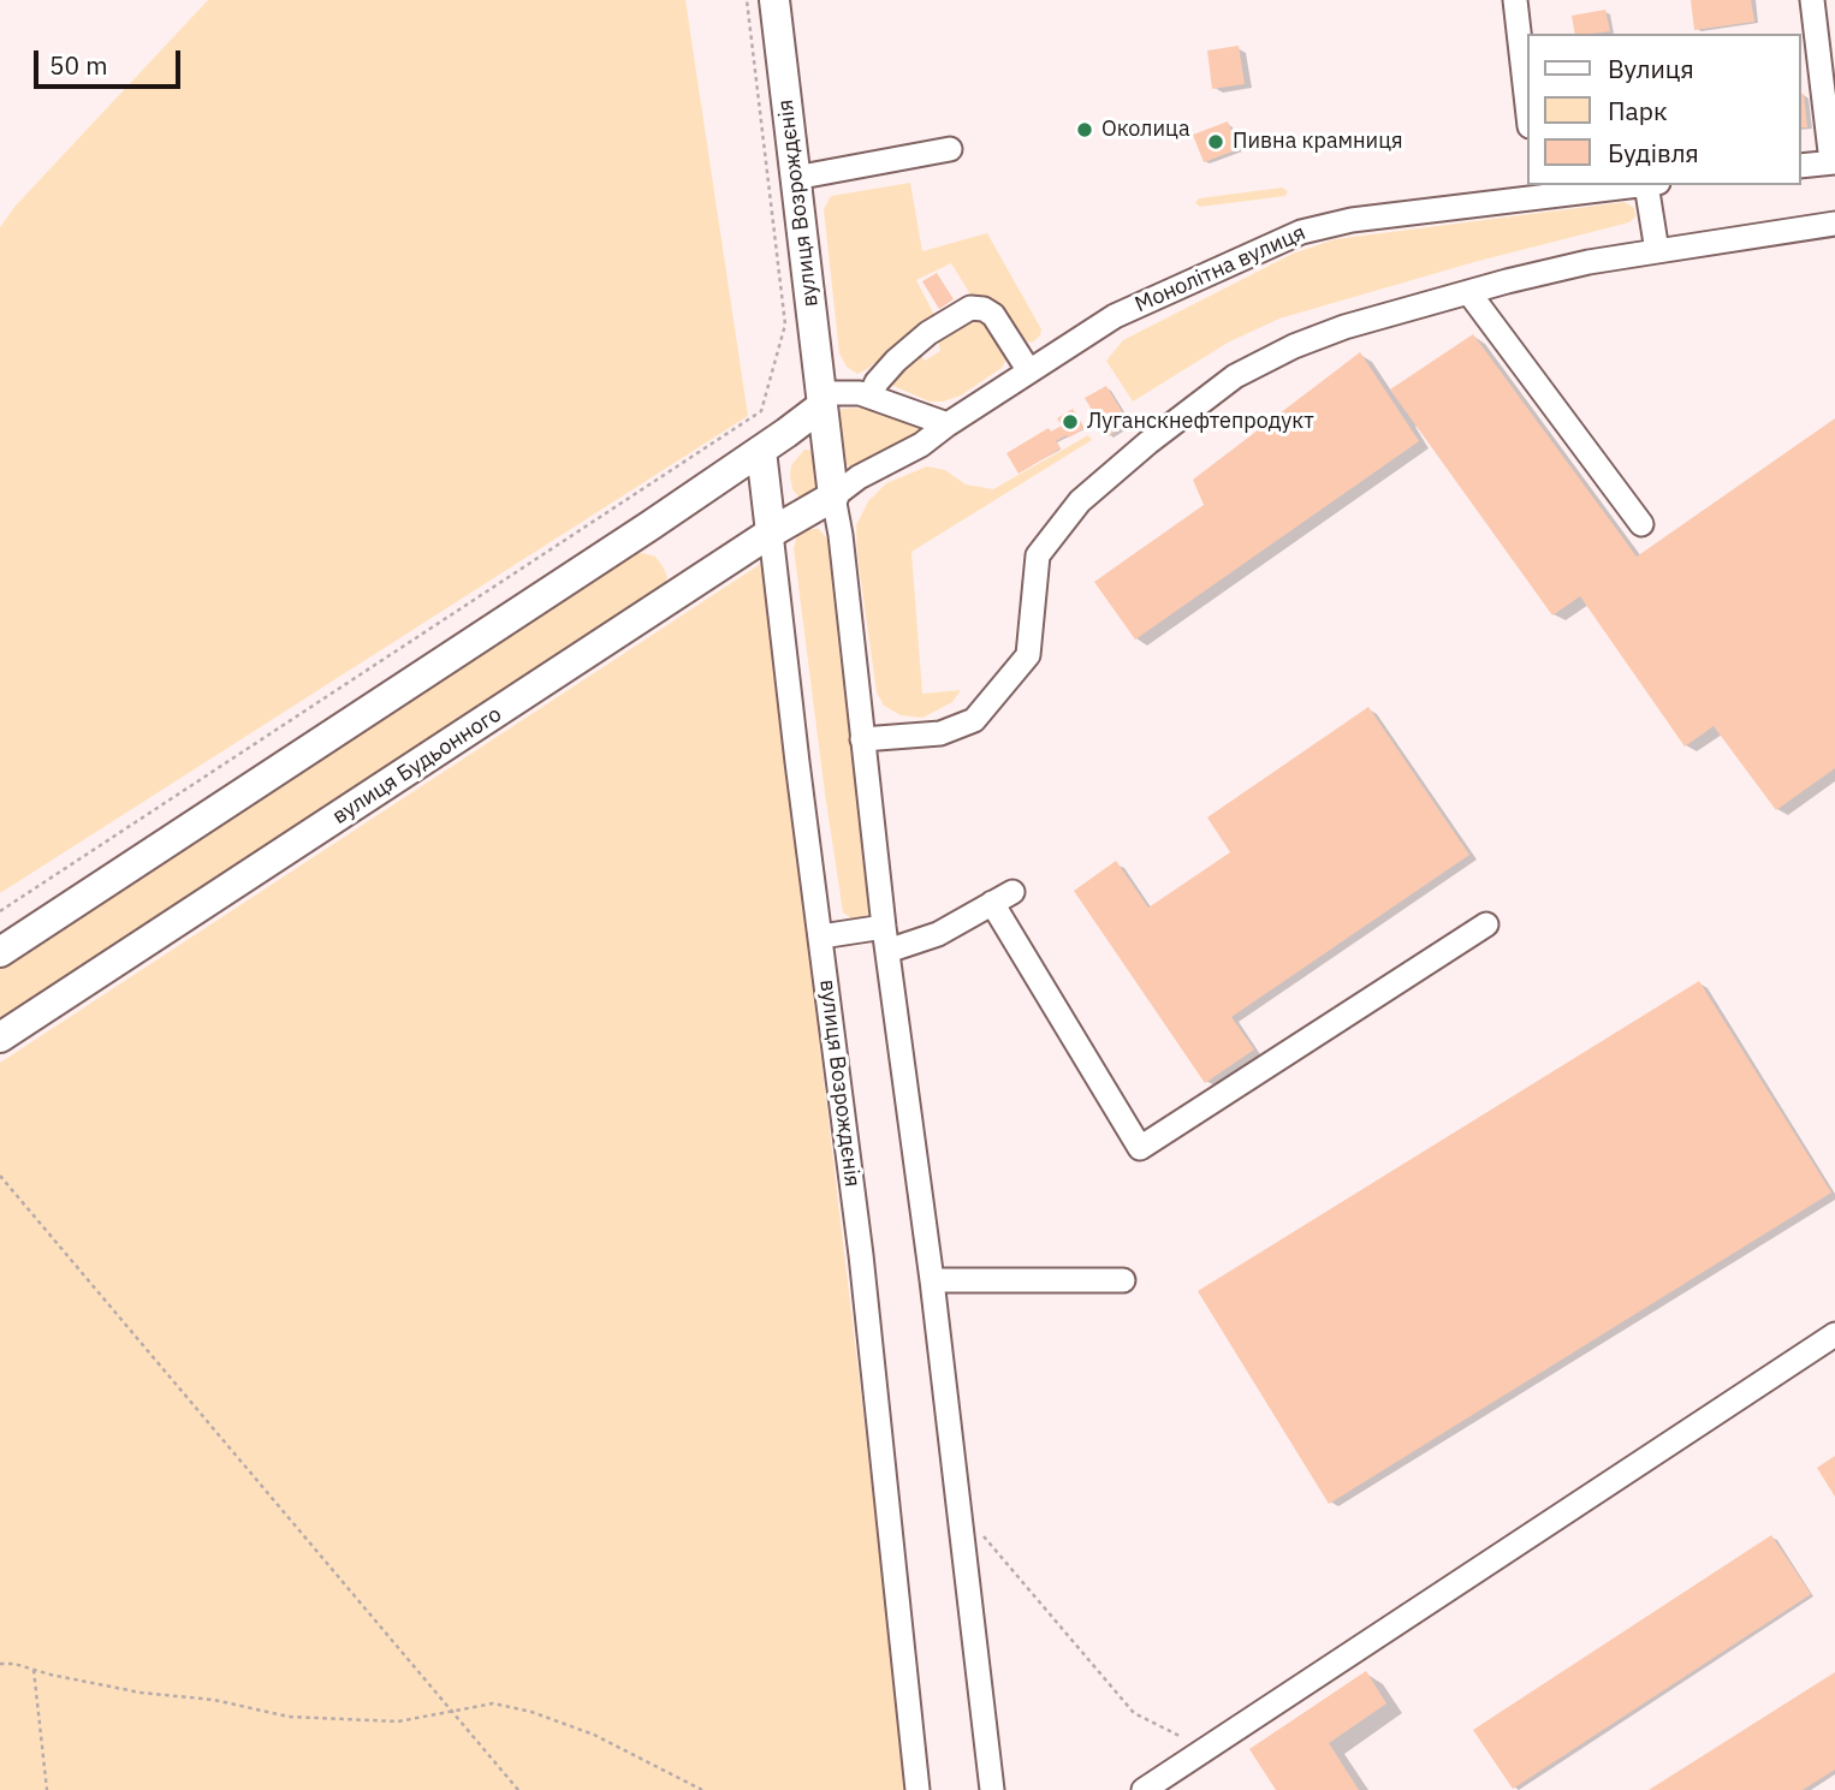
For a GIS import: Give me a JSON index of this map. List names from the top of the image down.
{
  "streets": {
    "main road": ["вулиця Возрождєнія", "вулиця Будьонного"],
    "street": ["Монолітна вулиця"]
  },
  "crossings": [
    ["вулиця Возрождєнія", "Монолітна вулиця"],
    ["вулиця Возрождєнія", "вулиця Будьонного"],
    ["Монолітна вулиця", "вулиця Будьонного"]
  ],
  "places": ["Околица", "Пивна крамниця", "Луганскнефтепродукт"],
  "legend": ["Вулиця", "Парк", "Будівля"],
  "scale_bar": "50 m"
}
